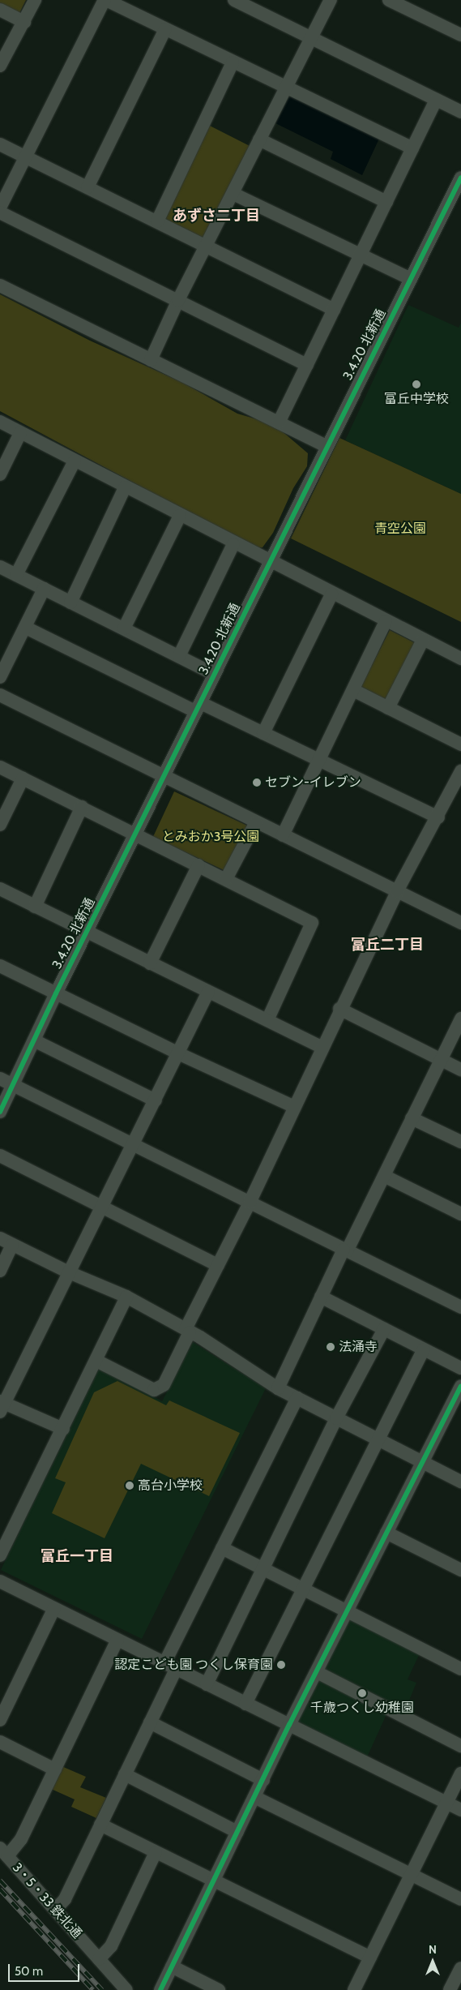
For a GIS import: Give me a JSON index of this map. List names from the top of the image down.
{
  "streets": {
    "street": ["3.4.20 北新通", "3・5・33 鉄北通"]
  },
  "districts": ["あずさ二丁目", "富丘二丁目", "富丘一丁目"],
  "parks": ["青空公園", "とみおか3号公園"],
  "places": [
    "富丘中学校",
    "セブン-イレブン",
    "法涌寺",
    "高台小学校",
    "認定こども園 つくし保育園",
    "千歳つくし幼稚園"
  ],
  "scale_bar": "50 m",
  "north": "top"
}
